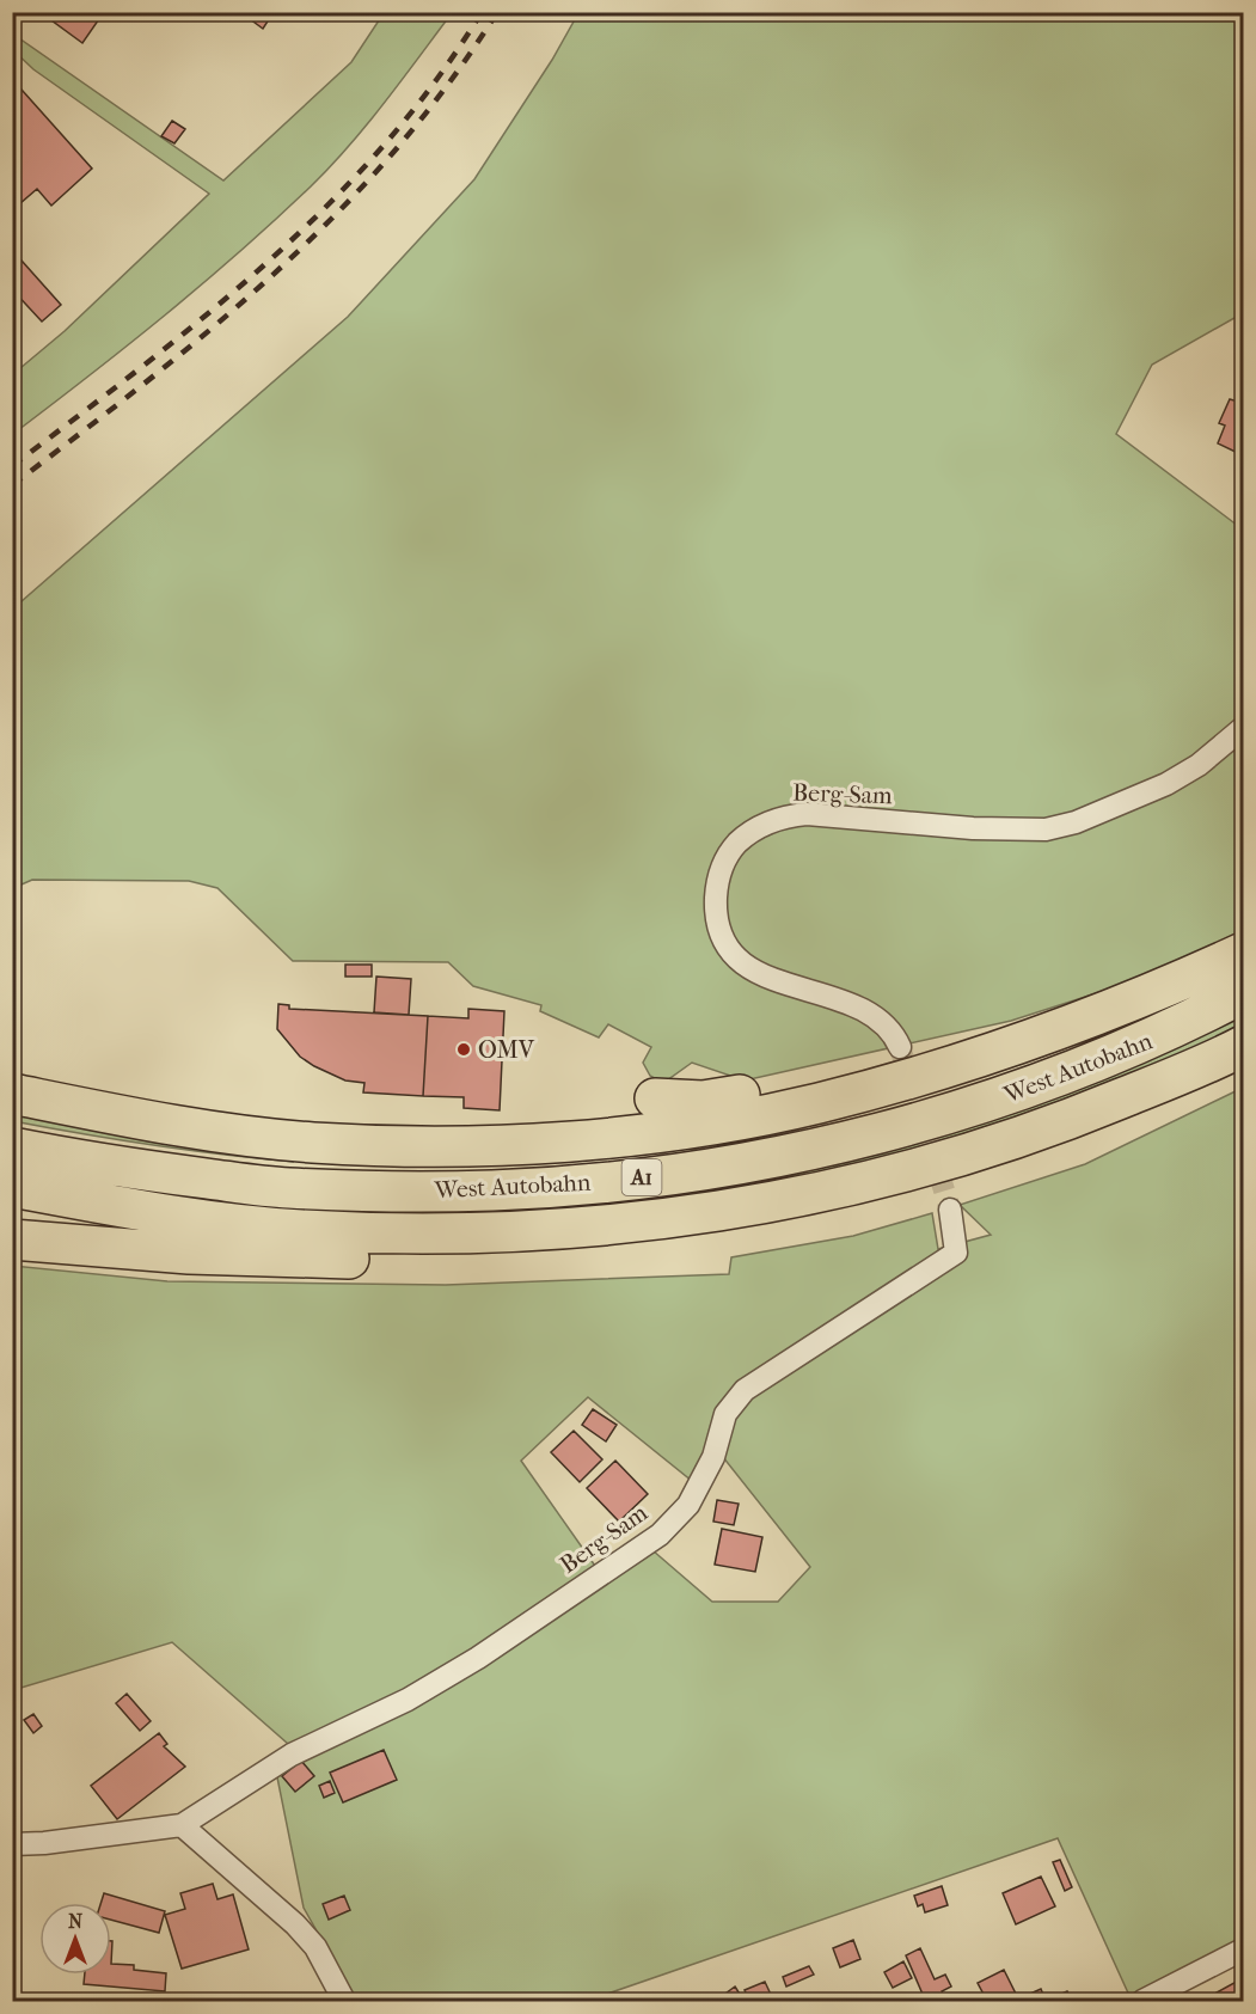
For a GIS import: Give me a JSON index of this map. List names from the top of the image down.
{
  "streets": {
    "highway": ["West Autobahn", "A1"],
    "street": ["Berg-Sam"]
  },
  "places": ["OMV"],
  "north": "top"
}
